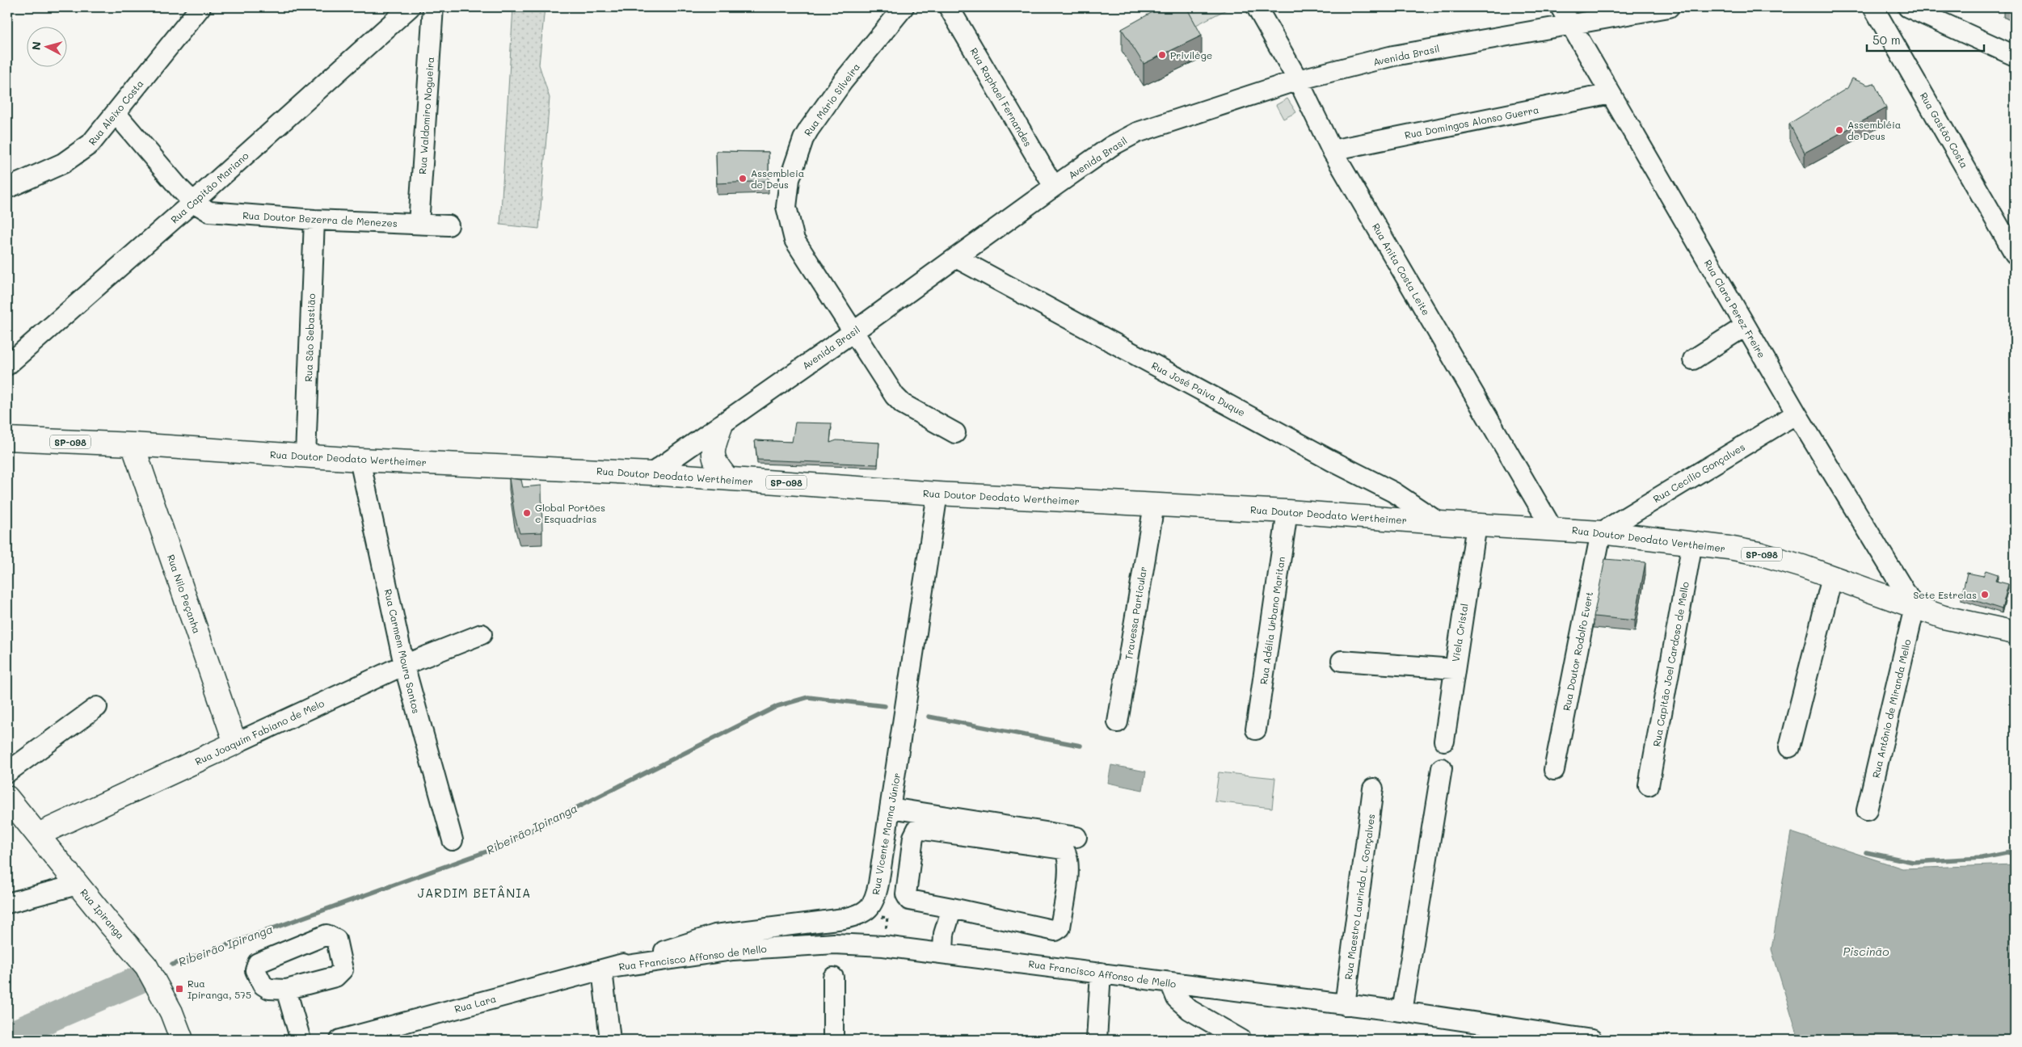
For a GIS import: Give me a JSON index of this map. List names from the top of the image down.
{
  "streets": {
    "main road": [
      "SP-098",
      "Rua Doutor Deodato Wertheimer",
      "Rua Doutor Deodato Vertheimer",
      "Rua Nilo Peçanha",
      "Rua Joaquim Fabiano de Melo",
      "Rua Ipiranga"
    ],
    "street": [
      "Avenida Brasil",
      "Rua Raphael Fernandes",
      "Rua Mário Silveira",
      "Rua Aleixo Costa",
      "Rua Waldomiro Nogueira",
      "Rua Domingos Alonso Guerra",
      "Rua Gastão Costa",
      "Rua Capitão Mariano",
      "Rua Doutor Bezerra de Menezes",
      "Rua Anita Costa Leite",
      "Rua Clara Perez Freire",
      "Rua São Sebastião",
      "Rua José Paiva Duque",
      "Rua Cecílio Gonçalves",
      "Travessa Particular",
      "Rua Adélia Urbano Maritan",
      "Viela Cristal",
      "Rua Carmem Moura Santos",
      "Rua Doutor Rodolfo Evert",
      "Rua Capitão Joel Cardoso de Mello",
      "Rua Antônio de Miranda Mello",
      "Rua Vicente Manna Júnior",
      "Rua Maestro Laurindo L. Gonçalves",
      "Rua Francisco Affonso de Mello",
      "Rua Lara"
    ]
  },
  "crossings": [
    ["Avenida Brasil", "Rua Raphael Fernandes"],
    ["Avenida Brasil", "Rua Mário Silveira"],
    ["Avenida Brasil", "Rua Anita Costa Leite"],
    ["Avenida Brasil", "Rua Clara Perez Freire"],
    ["Avenida Brasil", "Rua José Paiva Duque"],
    ["Avenida Brasil", "Rua Doutor Deodato Wertheimer"],
    ["Rua Aleixo Costa", "Rua Doutor Bezerra de Menezes"],
    ["Rua Waldomiro Nogueira", "Rua Doutor Bezerra de Menezes"],
    ["Rua Domingos Alonso Guerra", "Rua Anita Costa Leite"],
    ["Rua Domingos Alonso Guerra", "Rua Clara Perez Freire"],
    ["Rua Capitão Mariano", "Rua Doutor Bezerra de Menezes"],
    ["Rua Doutor Bezerra de Menezes", "Rua São Sebastião"],
    ["Rua Anita Costa Leite", "Rua Doutor Deodato Vertheimer"],
    ["Rua Clara Perez Freire", "Rua Cecílio Gonçalves"],
    ["Rua Clara Perez Freire", "Rua Doutor Deodato Vertheimer"],
    ["Rua Clara Perez Freire", "Rua Antônio de Miranda Mello"],
    ["Rua São Sebastião", "Rua Doutor Deodato Wertheimer"],
    ["Rua José Paiva Duque", "Rua Doutor Deodato Wertheimer"],
    ["Rua José Paiva Duque", "Rua Doutor Deodato Vertheimer"],
    ["Rua Doutor Deodato Wertheimer", "Rua Doutor Deodato Vertheimer"],
    ["Rua Doutor Deodato Wertheimer", "Rua Nilo Peçanha"],
    ["Rua Doutor Deodato Wertheimer", "Travessa Particular"],
    ["Rua Doutor Deodato Wertheimer", "Rua Adélia Urbano Maritan"],
    ["Rua Doutor Deodato Wertheimer", "Rua Carmem Moura Santos"],
    ["Rua Doutor Deodato Wertheimer", "Rua Vicente Manna Júnior"],
    ["Rua Cecílio Gonçalves", "Rua Doutor Deodato Vertheimer"],
    ["Rua Cecílio Gonçalves", "Rua Doutor Rodolfo Evert"],
    ["Rua Doutor Deodato Vertheimer", "Viela Cristal"],
    ["Rua Doutor Deodato Vertheimer", "Rua Doutor Rodolfo Evert"],
    ["Rua Doutor Deodato Vertheimer", "Rua Capitão Joel Cardoso de Mello"],
    ["Rua Doutor Deodato Vertheimer", "Rua Antônio de Miranda Mello"],
    ["Rua Nilo Peçanha", "Rua Joaquim Fabiano de Melo"],
    ["Rua Carmem Moura Santos", "Rua Joaquim Fabiano de Melo"],
    ["Rua Joaquim Fabiano de Melo", "Rua Ipiranga"],
    ["Rua Maestro Laurindo L. Gonçalves", "Rua Francisco Affonso de Mello"],
    ["Rua Francisco Affonso de Mello", "Rua Lara"]
  ],
  "districts": ["JARDIM BETÂNIA"],
  "water": ["Ribeirão Ipiranga", "Piscinão"],
  "places": {
    "other": [
      "Privilège",
      "Assembléia de Deus",
      "Assembleia de Deus",
      "Global Portões e Esquadrias",
      "Sete Estrelas"
    ],
    "transit": ["Rua Ipiranga, 575"]
  },
  "scale_bar": "50 m",
  "north": "left"
}
